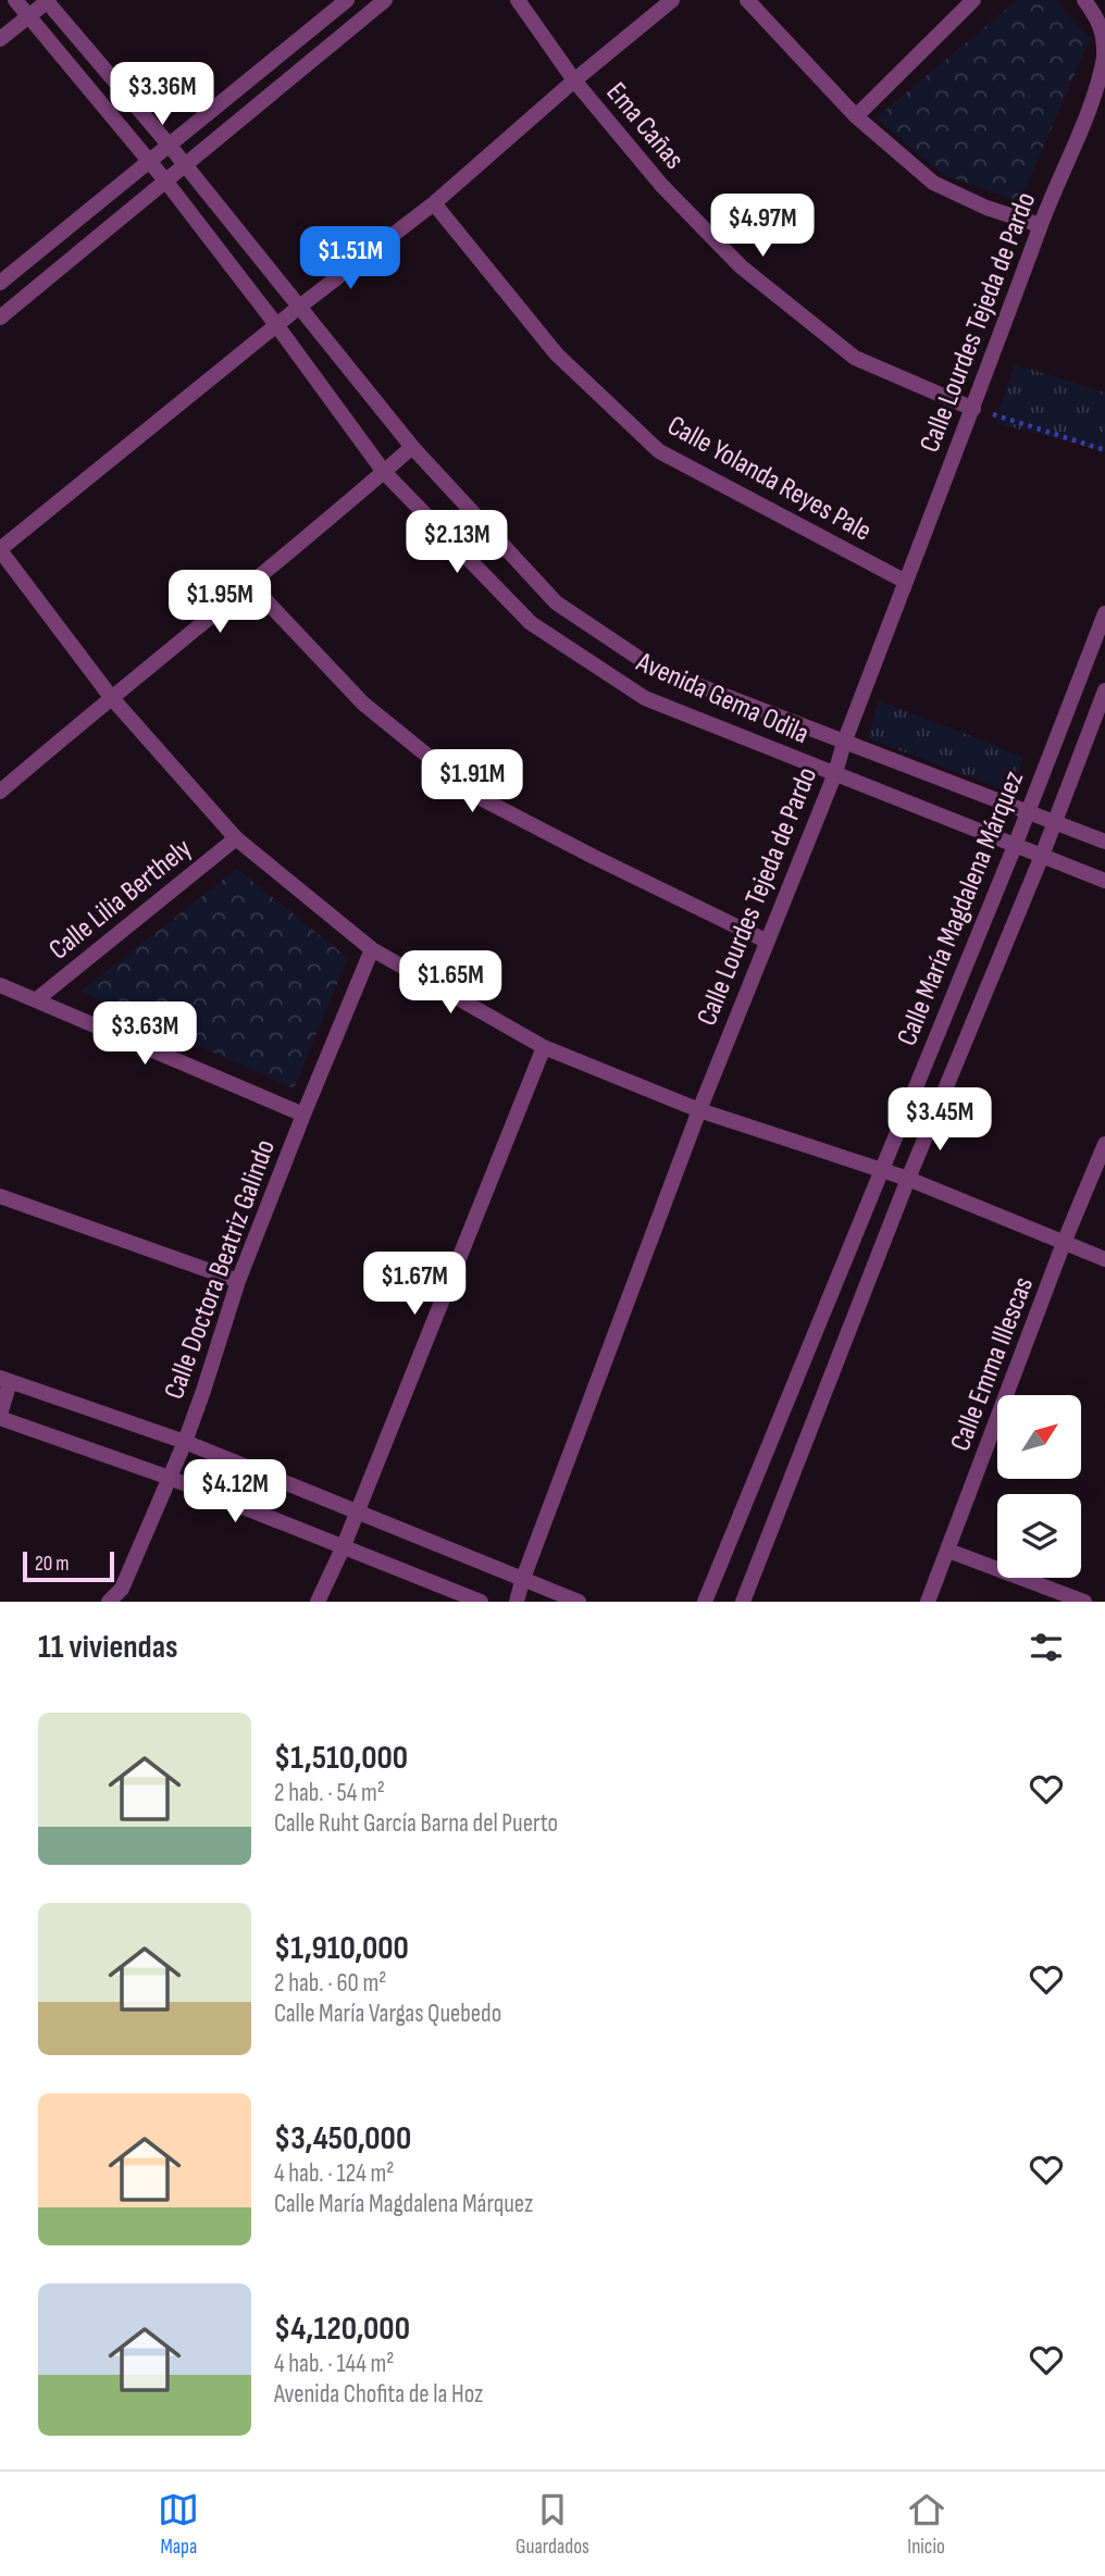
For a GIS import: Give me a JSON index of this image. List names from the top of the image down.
{
  "streets": {
    "street": [
      "Ema Cañas",
      "Calle Lourdes Tejeda de Pardo",
      "Calle Yolanda Reyes Pale",
      "Avenida Gema Odila",
      "Calle Lilia Berthely",
      "Calle María Magdalena Márquez",
      "Calle Doctora Beatriz Galindo",
      "Calle Emma Illescas"
    ]
  },
  "crossings": [
    ["Ema Cañas", "Calle Lourdes Tejeda de Pardo"],
    ["Calle Lourdes Tejeda de Pardo", "Calle Yolanda Reyes Pale"],
    ["Calle Lourdes Tejeda de Pardo", "Avenida Gema Odila"],
    ["Avenida Gema Odila", "Calle María Magdalena Márquez"]
  ],
  "scale_bar": "20 m",
  "north": "top right",
  "page": {
    "price": [
      "$3.36M",
      "$4.97M",
      "$1.51M",
      "$2.13M",
      "$1.95M",
      "$1.91M",
      "$1.65M",
      "$3.63M",
      "$3.45M",
      "$1.67M",
      "$4.12M"
    ],
    "scale": "20 m",
    "heading": "11 viviendas",
    "list": [
      {
        "name": "$1,510,000",
        "note": "2 hab. · 54 m² · Calle Ruht García Barna del Puerto"
      },
      {
        "name": "$1,910,000",
        "note": "2 hab. · 60 m² · Calle María Vargas Quebedo"
      },
      {
        "name": "$3,450,000",
        "note": "4 hab. · 124 m² · Calle María Magdalena Márquez"
      },
      {
        "name": "$4,120,000",
        "note": "4 hab. · 144 m² · Avenida Chofita de la Hoz"
      }
    ],
    "tabs": ["Mapa", "Guardados", "Inicio"]
  }
}
